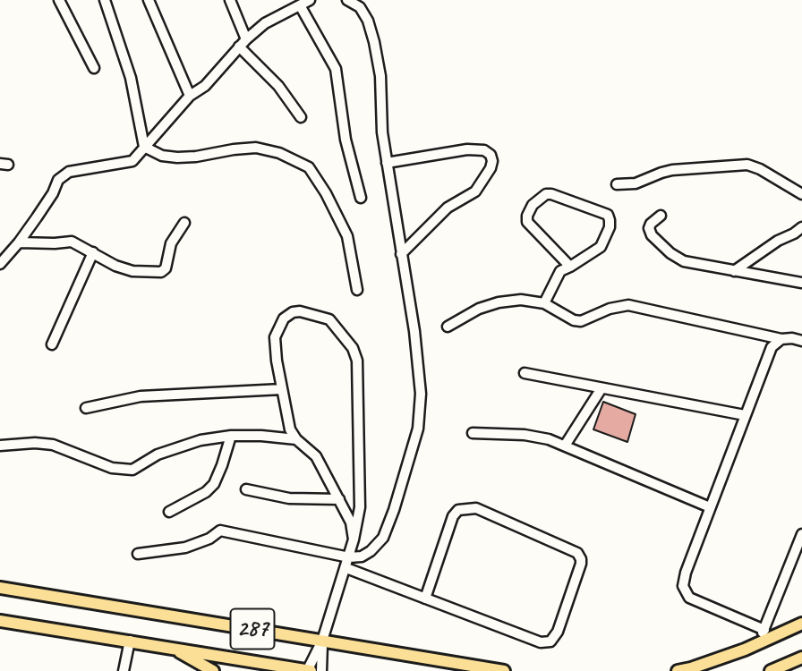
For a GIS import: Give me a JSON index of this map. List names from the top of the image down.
{
  "streets": {
    "main road": ["287"]
  }
}
